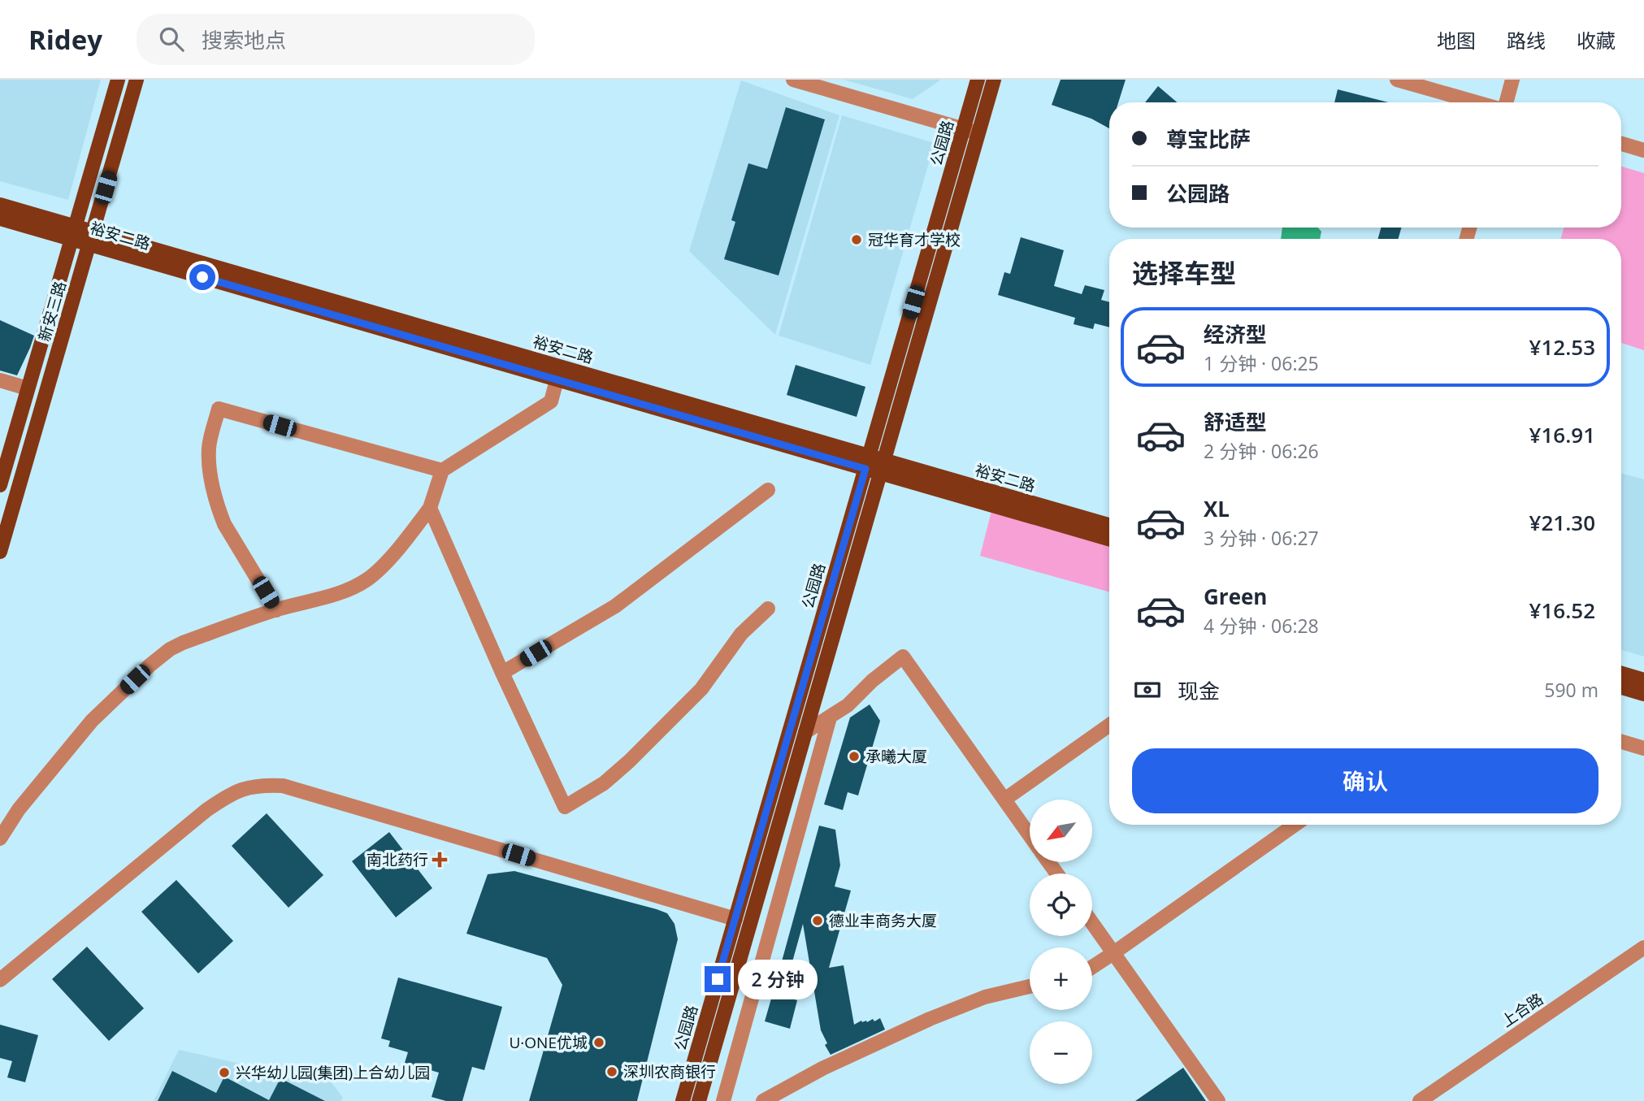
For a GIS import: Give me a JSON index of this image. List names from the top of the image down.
{
  "streets": {
    "main road": ["公园路", "裕安二路", "新安三路"],
    "street": ["上合路"]
  },
  "crossings": [
    ["公园路", "裕安二路"],
    ["裕安二路", "新安三路"]
  ],
  "places": {
    "other": [
      "冠华育才学校",
      "承曦大厦",
      "德业丰商务大厦",
      "U·ONE优城",
      "深圳农商银行",
      "兴华幼儿园(集团)上合幼儿园"
    ],
    "health": ["南北药行"]
  },
  "north": "bottom left",
  "page": {
    "header": "Ridey",
    "search": "搜索地点",
    "nav": ["地图", "路线", "收藏"],
    "banner": ["尊宝比萨", "公园路"],
    "heading": "选择车型",
    "list": [
      {
        "name": "经济型",
        "note": "1 分钟 · 06:25",
        "value": "¥12.53"
      },
      {
        "name": "舒适型",
        "note": "2 分钟 · 06:26",
        "value": "¥16.91"
      },
      {
        "name": "XL",
        "note": "3 分钟 · 06:27",
        "value": "¥21.30"
      },
      {
        "name": "Green",
        "note": "4 分钟 · 06:28",
        "value": "¥16.52"
      }
    ],
    "pay": ["现金", "590 m"],
    "buttons": "确认",
    "map_buttons": ["+", "−"],
    "bubble": "2 分钟"
  }
}
